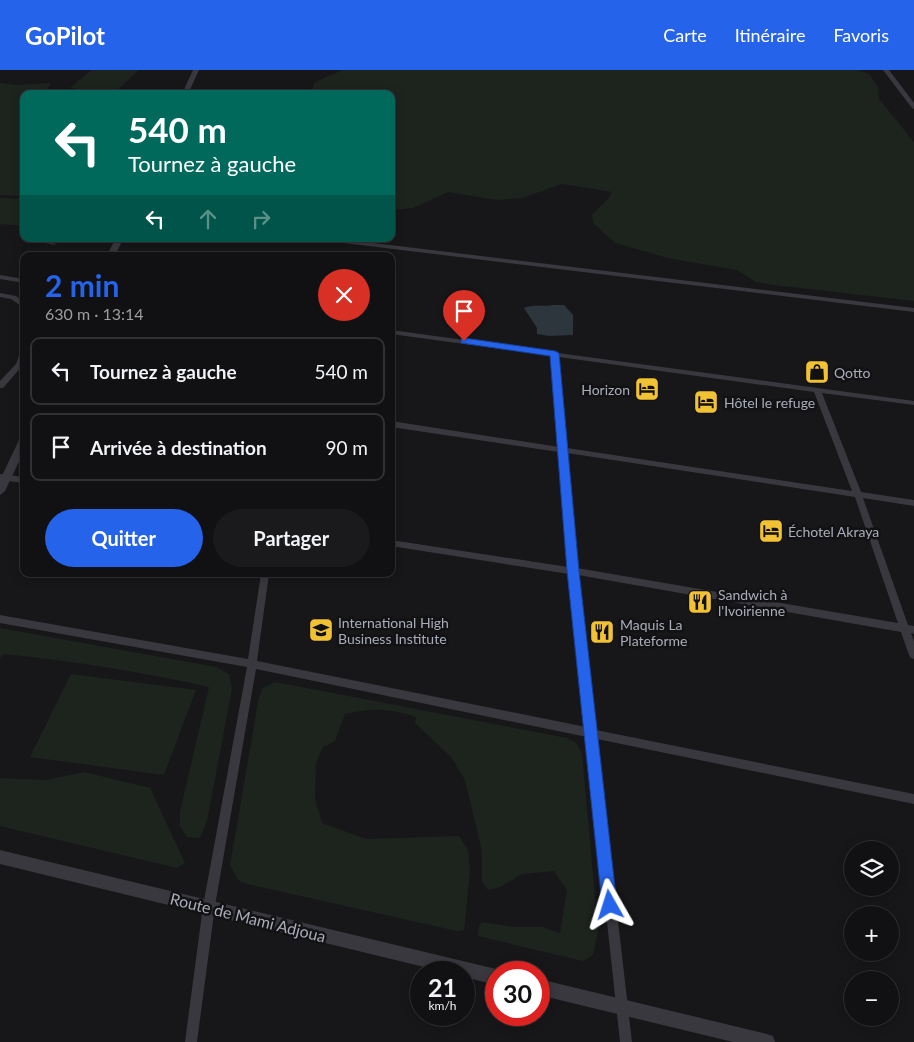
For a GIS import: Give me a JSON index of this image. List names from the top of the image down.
{
  "streets": {
    "street": ["Route de Mami Adjoua"]
  },
  "places": {
    "shop": ["Qotto"],
    "hotel": ["Horizon", "Hôtel le refuge", "Échotel Akraya"],
    "restaurant": ["Sandwich à l'Ivoirienne", "Maquis La Plateforme"],
    "school or university": ["International High Business Institute"]
  },
  "page": {
    "header": "GoPilot",
    "nav": ["Carte", "Itinéraire", "Favoris"],
    "turn": ["540 m", "Tournez à gauche"],
    "heading": ["2 min", "630 m · 13:14"],
    "list": [
      {
        "name": "Tournez à gauche",
        "value": "540 m"
      },
      {
        "name": "Arrivée à destination",
        "value": "90 m"
      }
    ],
    "buttons": ["Quitter", "Partager"],
    "map_buttons": ["+", "−"],
    "speed": "21 km/h",
    "limit": "30"
  }
}
